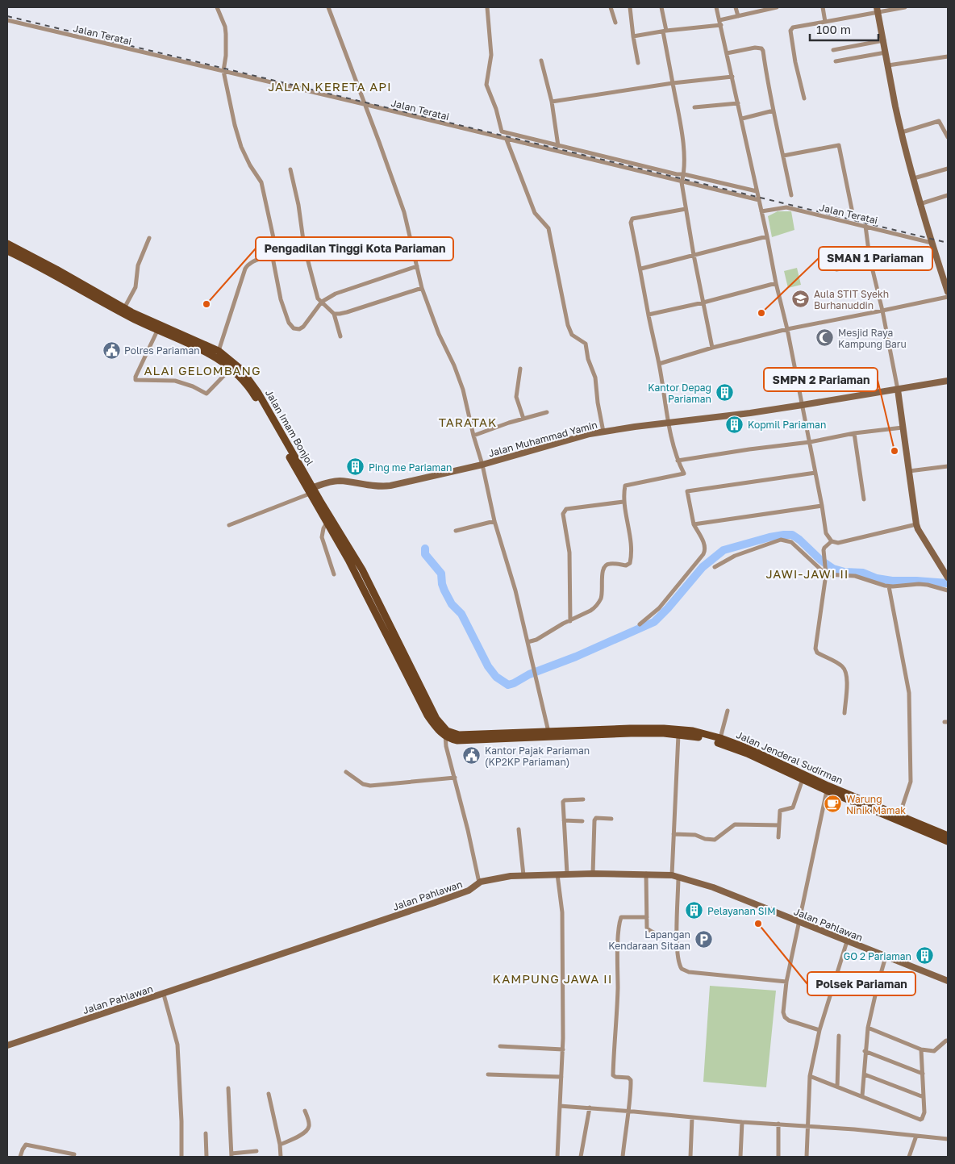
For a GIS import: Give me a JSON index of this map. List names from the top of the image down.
{
  "streets": {
    "main road": ["Jalan Imam Bonjol", "Jalan Jenderal Sudirman"],
    "street": ["Jalan Teratai", "Jalan Muhammad Yamin", "Jalan Pahlawan"]
  },
  "crossings": [
    ["Jalan Imam Bonjol", "Jalan Muhammad Yamin"],
    ["Jalan Imam Bonjol", "Jalan Jenderal Sudirman"]
  ],
  "districts": [
    "JALAN KERETA API",
    "ALAI GELOMBANG",
    "TARATAK",
    "JAWI-JAWI II",
    "KAMPUNG JAWA II"
  ],
  "places": {
    "school or university": ["Aula STIT Syekh Burhanuddin"],
    "other": [
      "Pengadilan Tinggi Kota Pariaman",
      "SMAN 1 Pariaman",
      "SMPN 2 Pariaman",
      "Polsek Pariaman"
    ],
    "mosque": ["Mesjid Raya Kampung Baru"],
    "public building": ["Polres Pariaman", "Kantor Pajak Pariaman (KP2KP Pariaman)"],
    "building": [
      "Kantor Depag Pariaman",
      "Kopmil Pariaman",
      "Ping me Pariaman",
      "Pelayanan SIM",
      "GO 2 Pariaman"
    ],
    "cafe": ["Warung Ninik Mamak"],
    "parking": ["Lapangan Kendaraan Sitaan"]
  },
  "scale_bar": "100 m"
}
